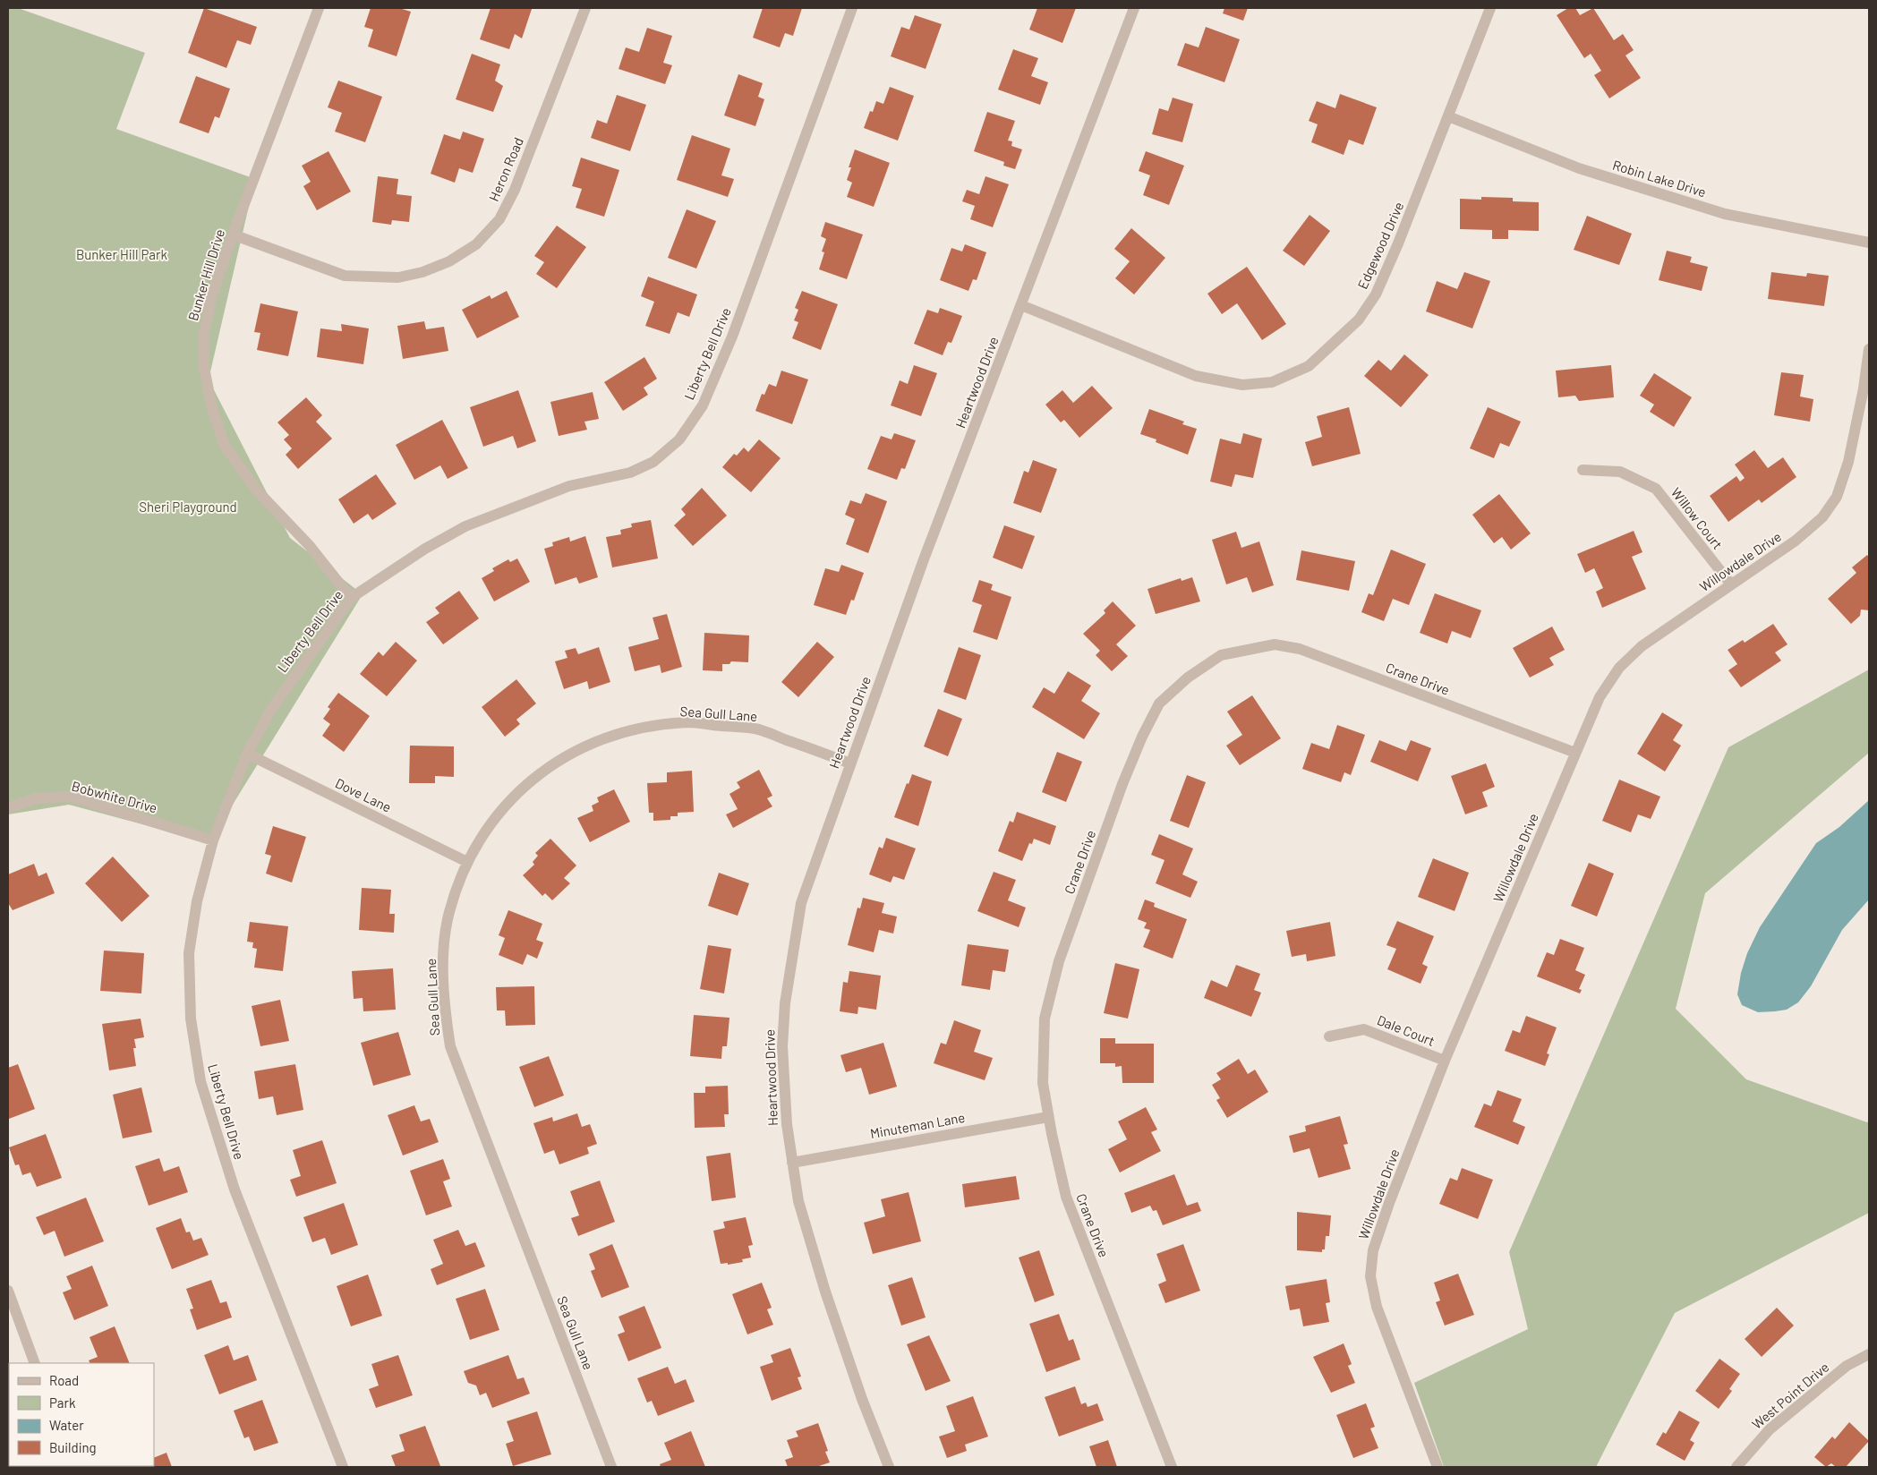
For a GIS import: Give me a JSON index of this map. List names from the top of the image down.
{
  "streets": {
    "street": [
      "Heron Road",
      "Robin Lake Drive",
      "Edgewood Drive",
      "Bunker Hill Drive",
      "Liberty Bell Drive",
      "Heartwood Drive",
      "Willow Court",
      "Willowdale Drive",
      "Crane Drive",
      "Sea Gull Lane",
      "Dove Lane",
      "Bobwhite Drive",
      "Dale Court",
      "Minuteman Lane",
      "West Point Drive"
    ]
  },
  "crossings": [
    ["Heron Road", "Bunker Hill Drive"],
    ["Robin Lake Drive", "Edgewood Drive"],
    ["Edgewood Drive", "Heartwood Drive"],
    ["Bunker Hill Drive", "Liberty Bell Drive"],
    ["Liberty Bell Drive", "Dove Lane"],
    ["Liberty Bell Drive", "Bobwhite Drive"],
    ["Heartwood Drive", "Sea Gull Lane"],
    ["Heartwood Drive", "Minuteman Lane"],
    ["Willow Court", "Willowdale Drive"],
    ["Willowdale Drive", "Crane Drive"],
    ["Willowdale Drive", "Dale Court"],
    ["Crane Drive", "Minuteman Lane"],
    ["Sea Gull Lane", "Dove Lane"]
  ],
  "parks": ["Bunker Hill Park", "Sheri Playground"],
  "legend": [
    "Road",
    "Park",
    "Water",
    "Building"
  ]
}
